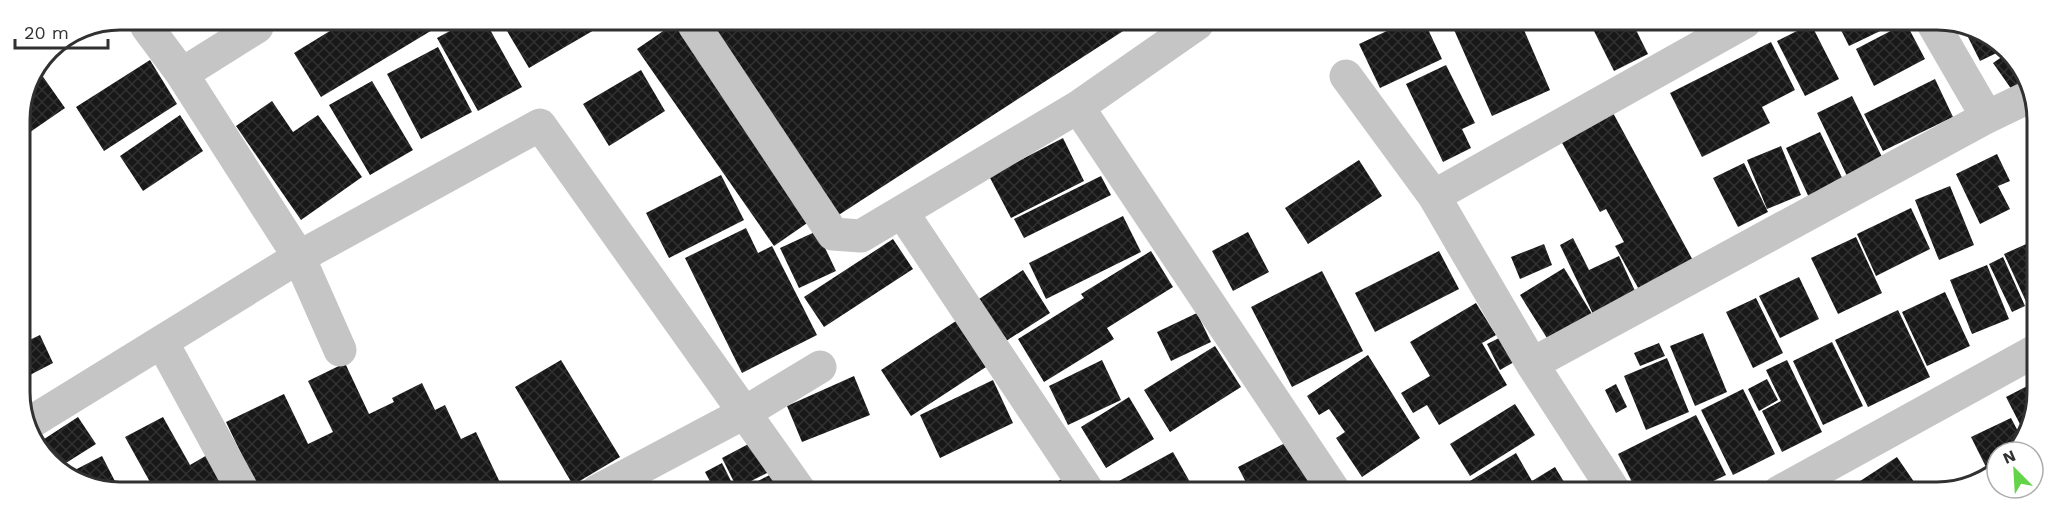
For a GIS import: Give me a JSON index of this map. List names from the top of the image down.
{
  "scale_bar": "20 m",
  "north": "top left"
}
